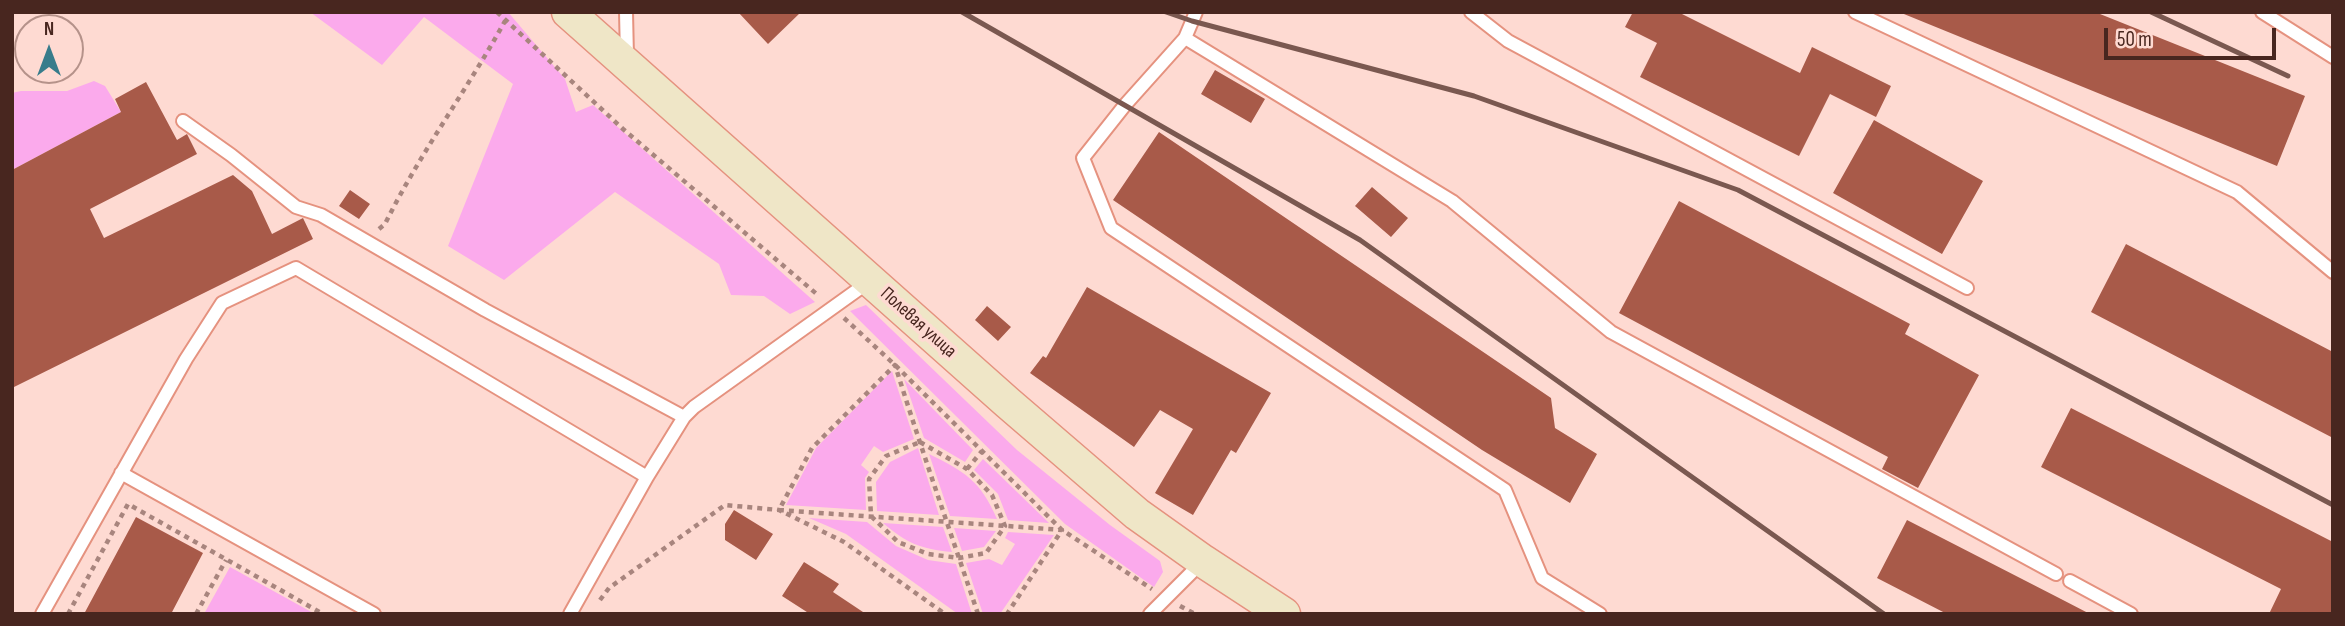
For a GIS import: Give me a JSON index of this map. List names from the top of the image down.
{
  "streets": {
    "street": ["Полевая улица"]
  },
  "scale_bar": "50 m",
  "north": "top"
}
